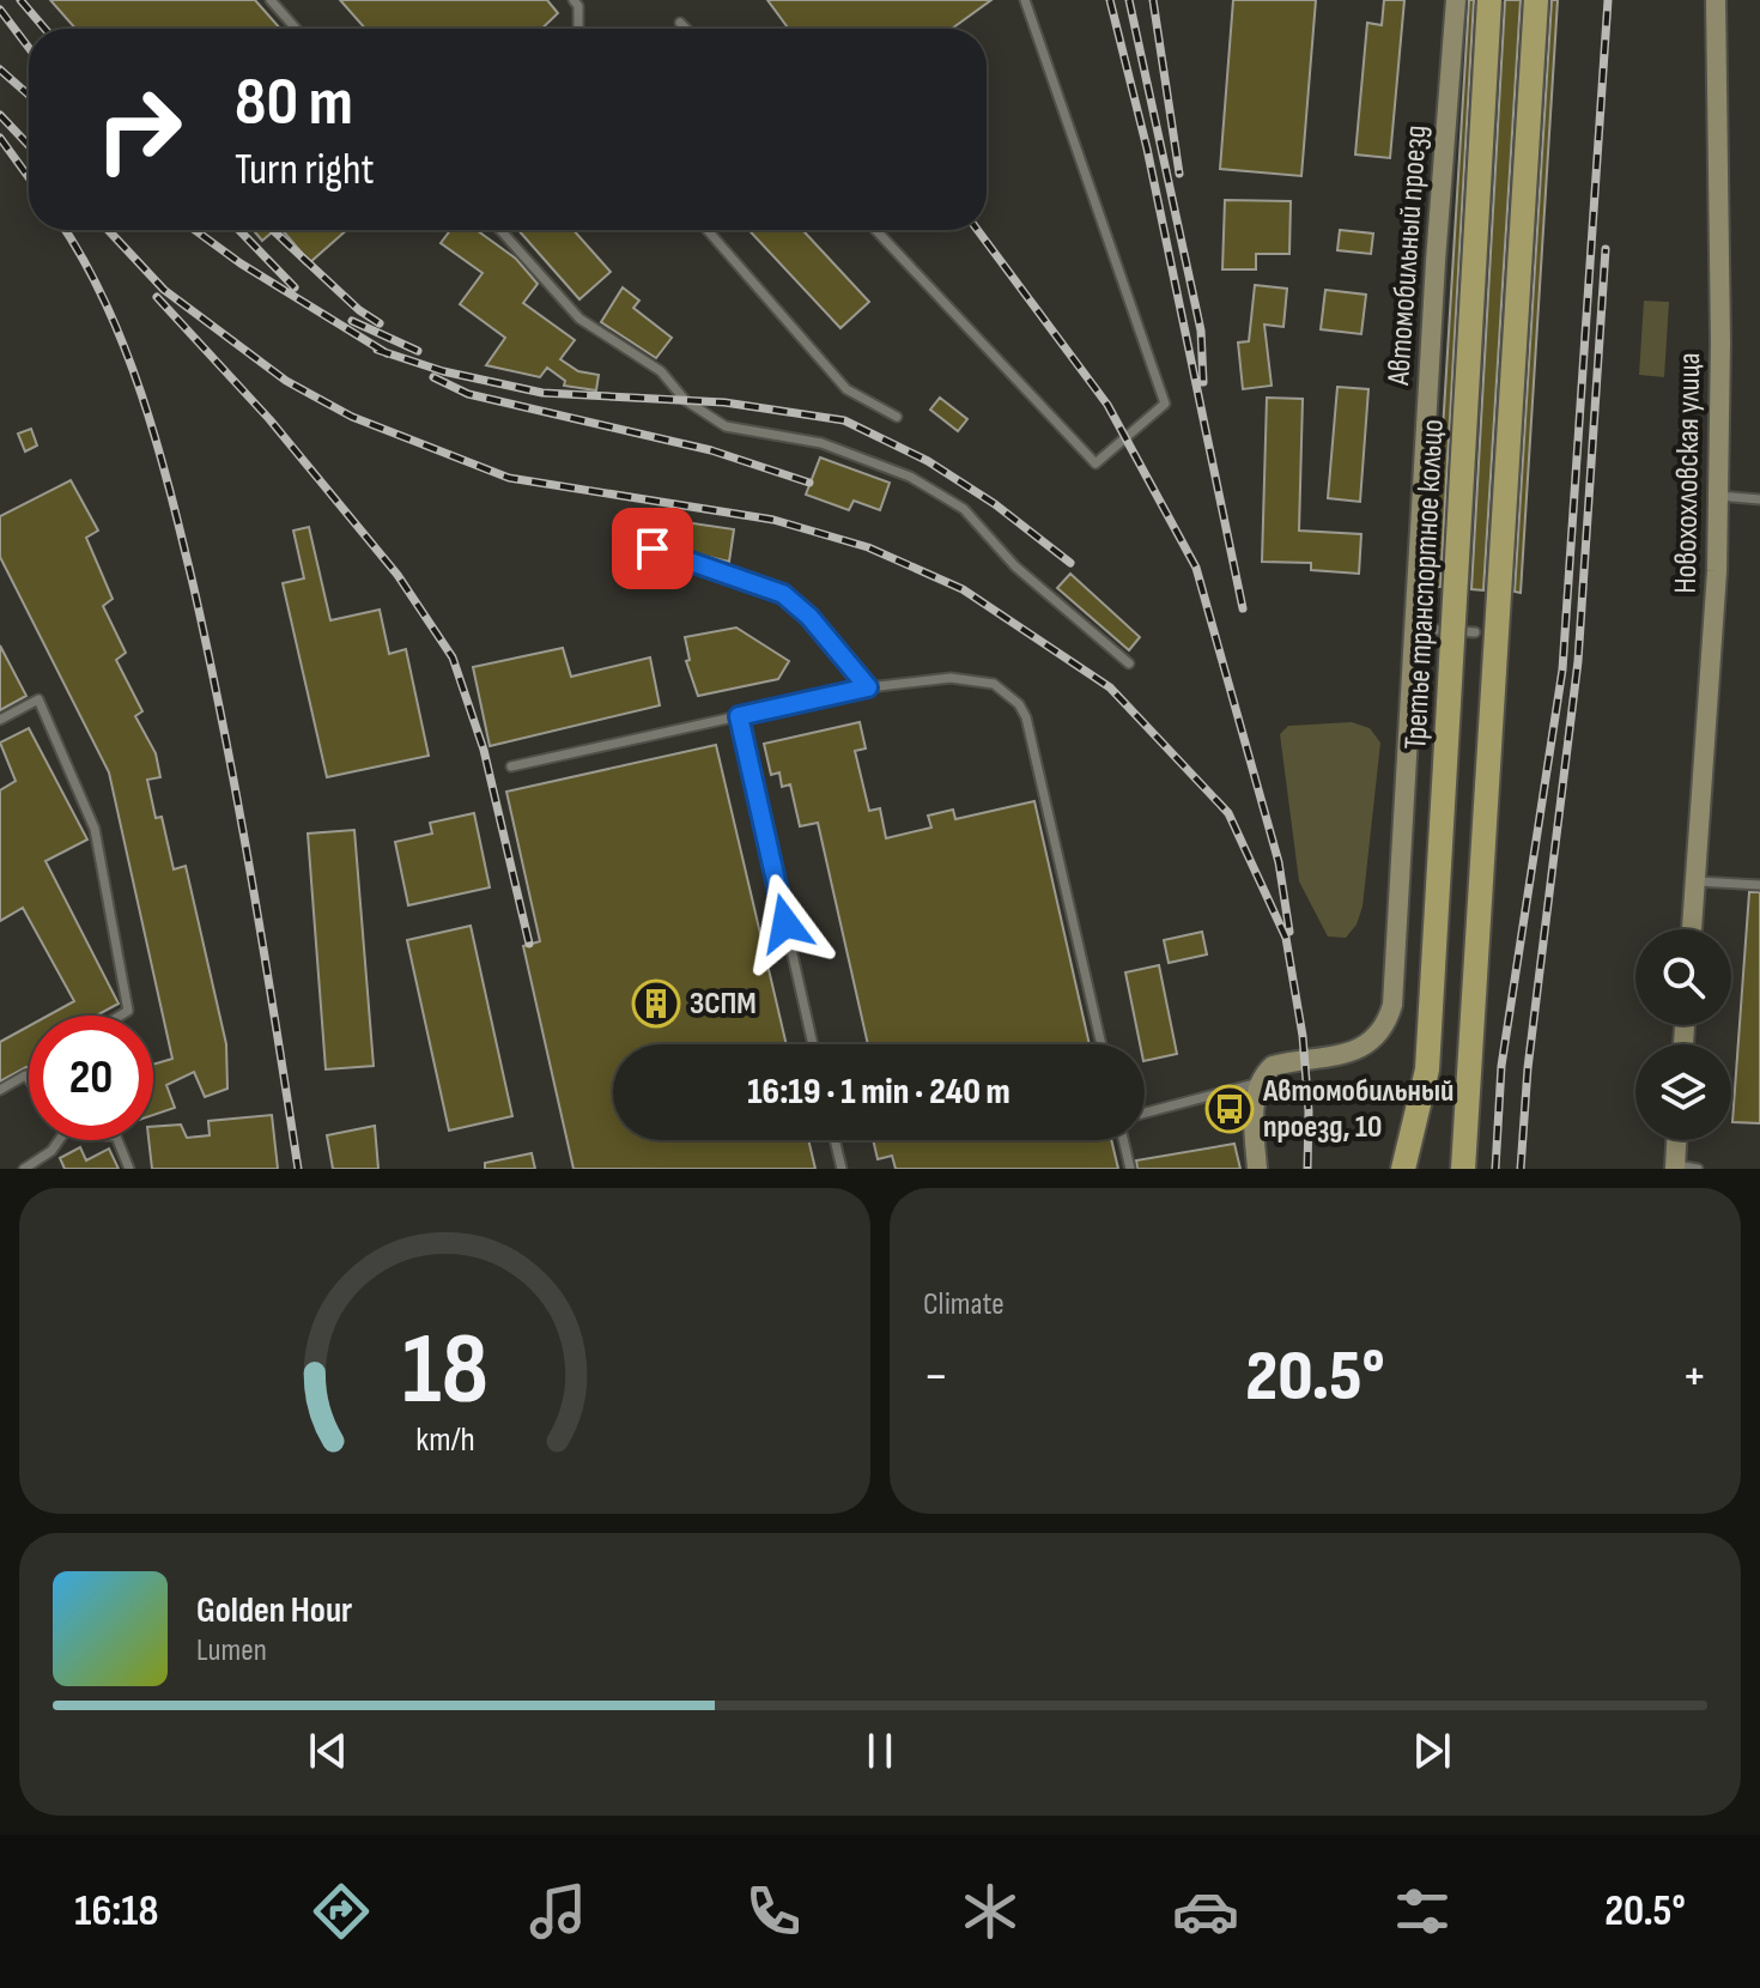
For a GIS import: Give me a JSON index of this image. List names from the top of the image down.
{
  "streets": {
    "main road": ["Третье транспортное кольцо"],
    "street": ["Автомобильный проезд", "Новохохловская улица"]
  },
  "places": {
    "building": ["ЗСПМ"],
    "bus stop": ["Автомобильный проезд, 10"]
  },
  "page": {
    "turn": ["80 m", "Turn right"],
    "limit": "20",
    "trip": "16:19 · 1 min · 240 m",
    "tile": "Climate",
    "heat": ["−", "20.5°", "+"],
    "song": ["Golden Hour", "Lumen"],
    "tabs": ["16:18", "20.5°"],
    "gauge": ["18", "km/h"]
  }
}
